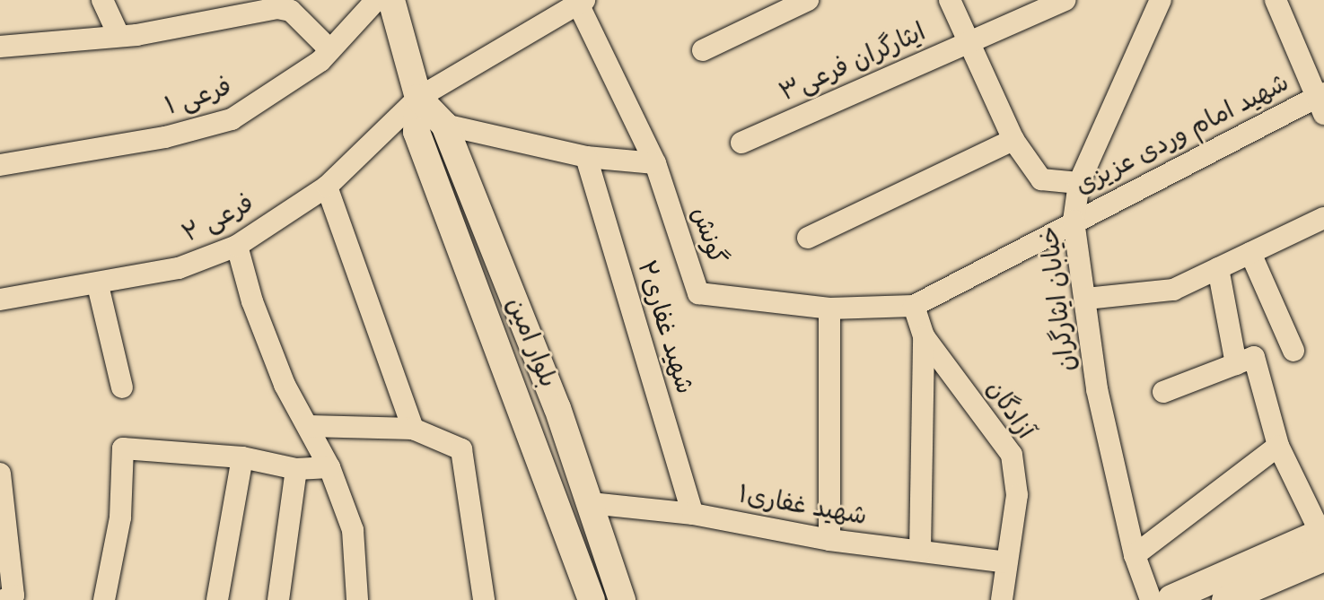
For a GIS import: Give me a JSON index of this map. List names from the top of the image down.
{
  "streets": {
    "main road": ["بلوار امین"],
    "street": [
      "ایثارگران فرعی۳",
      "فرعی ۱",
      "شهید امام وردی عزیزی",
      "فرعی ۲",
      "گونش",
      "خیابان ایثارگران",
      "شهید غفاری۲",
      "آزادگان",
      "شهید غفاری۱"
    ]
  },
  "crossings": [
    ["شهید امام وردی عزیزی", "گونش"],
    ["شهید امام وردی عزیزی", "خیابان ایثارگران"],
    ["شهید امام وردی عزیزی", "آزادگان"],
    ["فرعی ۲", "گونش"],
    ["فرعی ۲", "بلوار امین"],
    ["گونش", "آزادگان"],
    ["شهید غفاری۲", "شهید غفاری۱"],
    ["بلوار امین", "شهید غفاری۱"],
    ["آزادگان", "شهید غفاری۱"]
  ]
}
